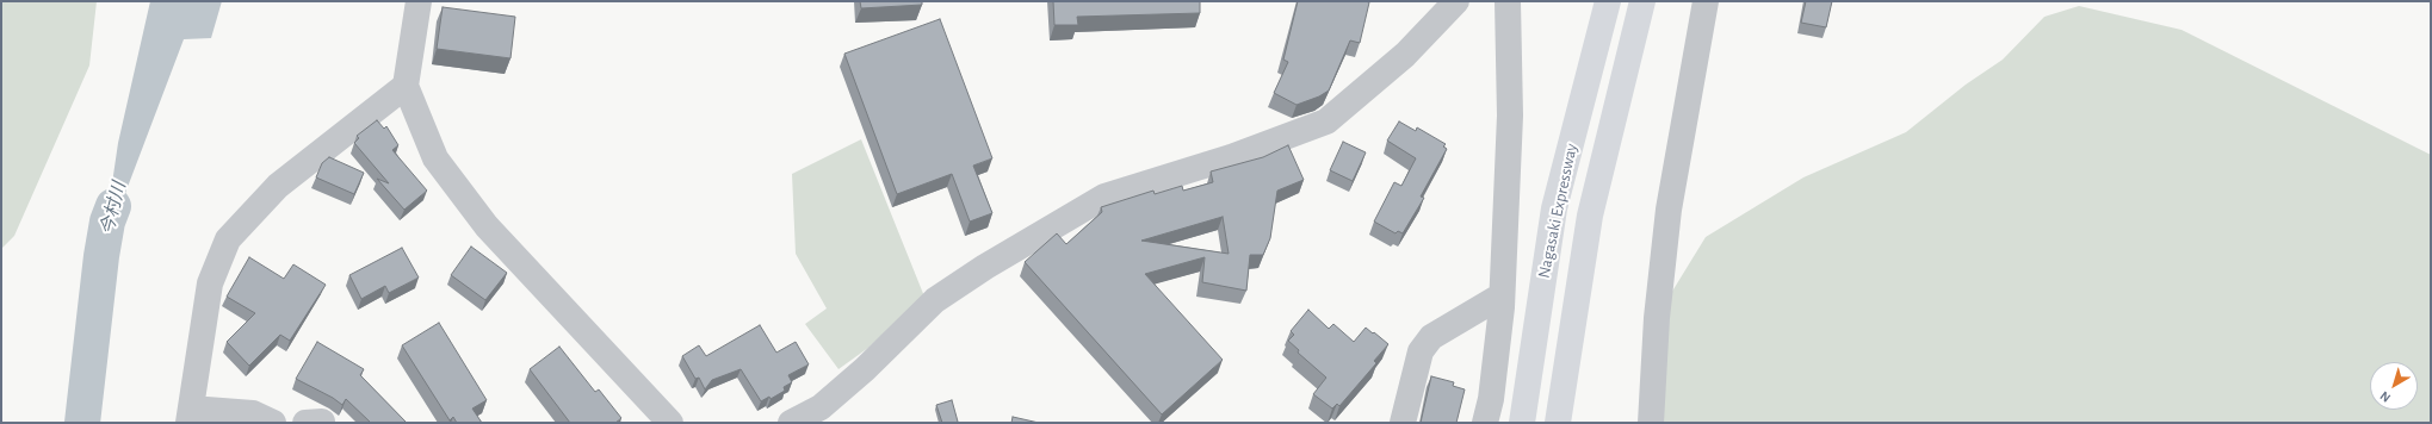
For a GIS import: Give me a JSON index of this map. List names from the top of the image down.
{
  "streets": {
    "highway": ["Nagasaki Expressway"]
  },
  "water": ["今村川"],
  "north": "bottom left"
}
